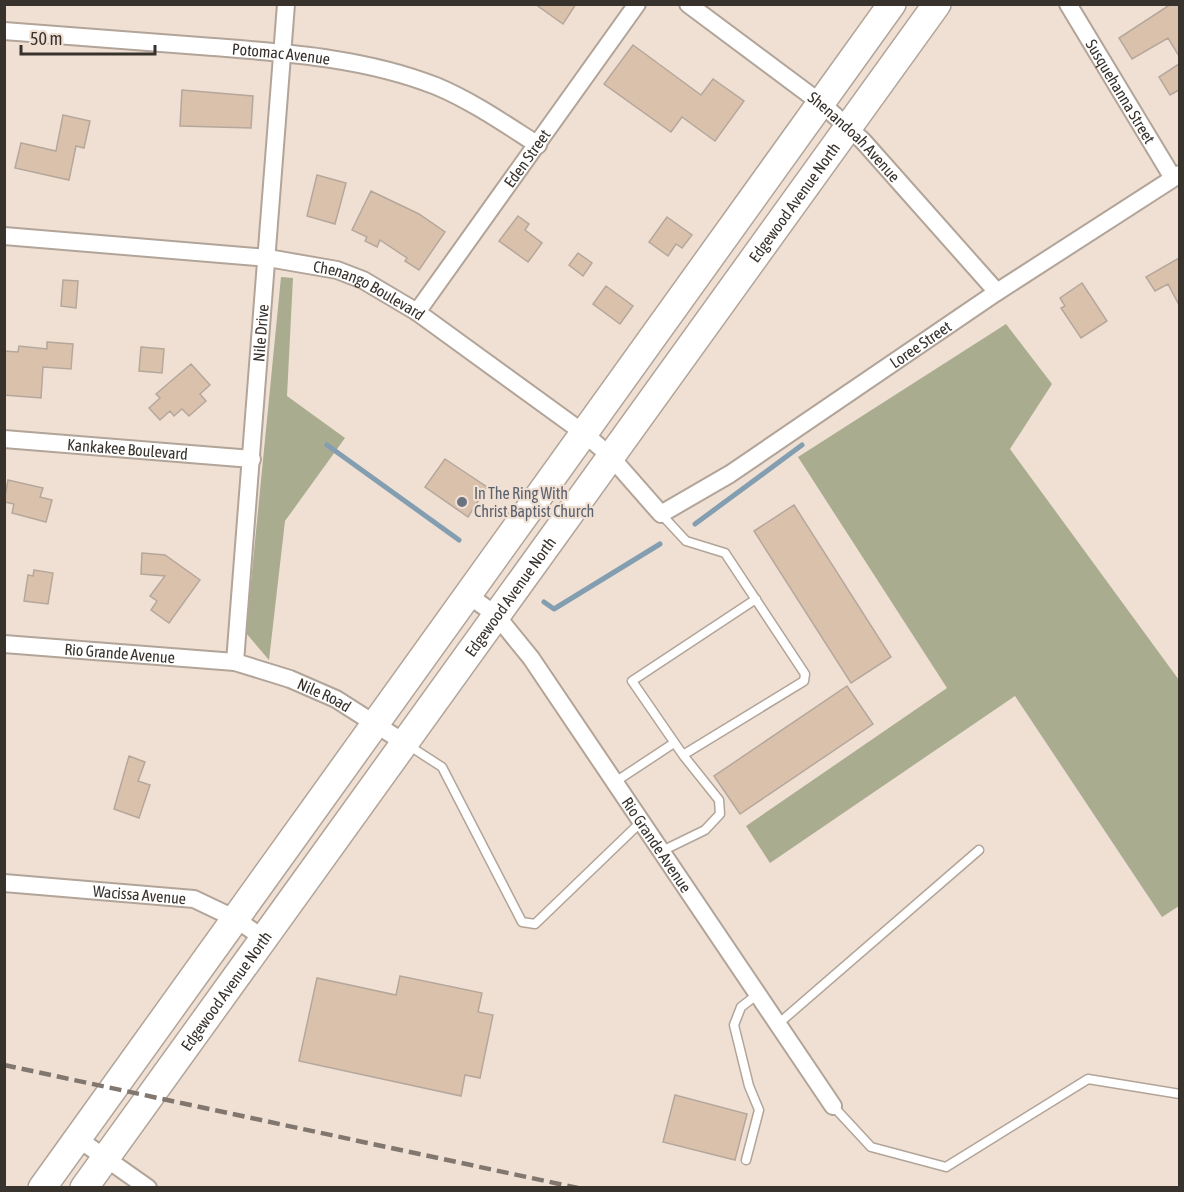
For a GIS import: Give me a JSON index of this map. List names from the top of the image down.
{
  "streets": {
    "main road": ["Edgewood Avenue North"],
    "street": [
      "Potomac Avenue",
      "Susquehanna Street",
      "Shenandoah Avenue",
      "Eden Street",
      "Chenango Boulevard",
      "Nile Drive",
      "Loree Street",
      "Kankakee Boulevard",
      "Rio Grande Avenue",
      "Nile Road",
      "Wacissa Avenue"
    ]
  },
  "crossings": [
    ["Potomac Avenue", "Eden Street"],
    ["Potomac Avenue", "Nile Drive"],
    ["Susquehanna Street", "Loree Street"],
    ["Shenandoah Avenue", "Edgewood Avenue North"],
    ["Shenandoah Avenue", "Loree Street"],
    ["Eden Street", "Chenango Boulevard"],
    ["Edgewood Avenue North", "Chenango Boulevard"],
    ["Edgewood Avenue North", "Rio Grande Avenue"],
    ["Edgewood Avenue North", "Nile Road"],
    ["Edgewood Avenue North", "Wacissa Avenue"],
    ["Chenango Boulevard", "Nile Drive"],
    ["Chenango Boulevard", "Loree Street"],
    ["Nile Drive", "Kankakee Boulevard"],
    ["Nile Drive", "Rio Grande Avenue"],
    ["Nile Drive", "Nile Road"],
    ["Rio Grande Avenue", "Nile Road"]
  ],
  "places": ["In The Ring With Christ Baptist Church"],
  "scale_bar": "50 m"
}
